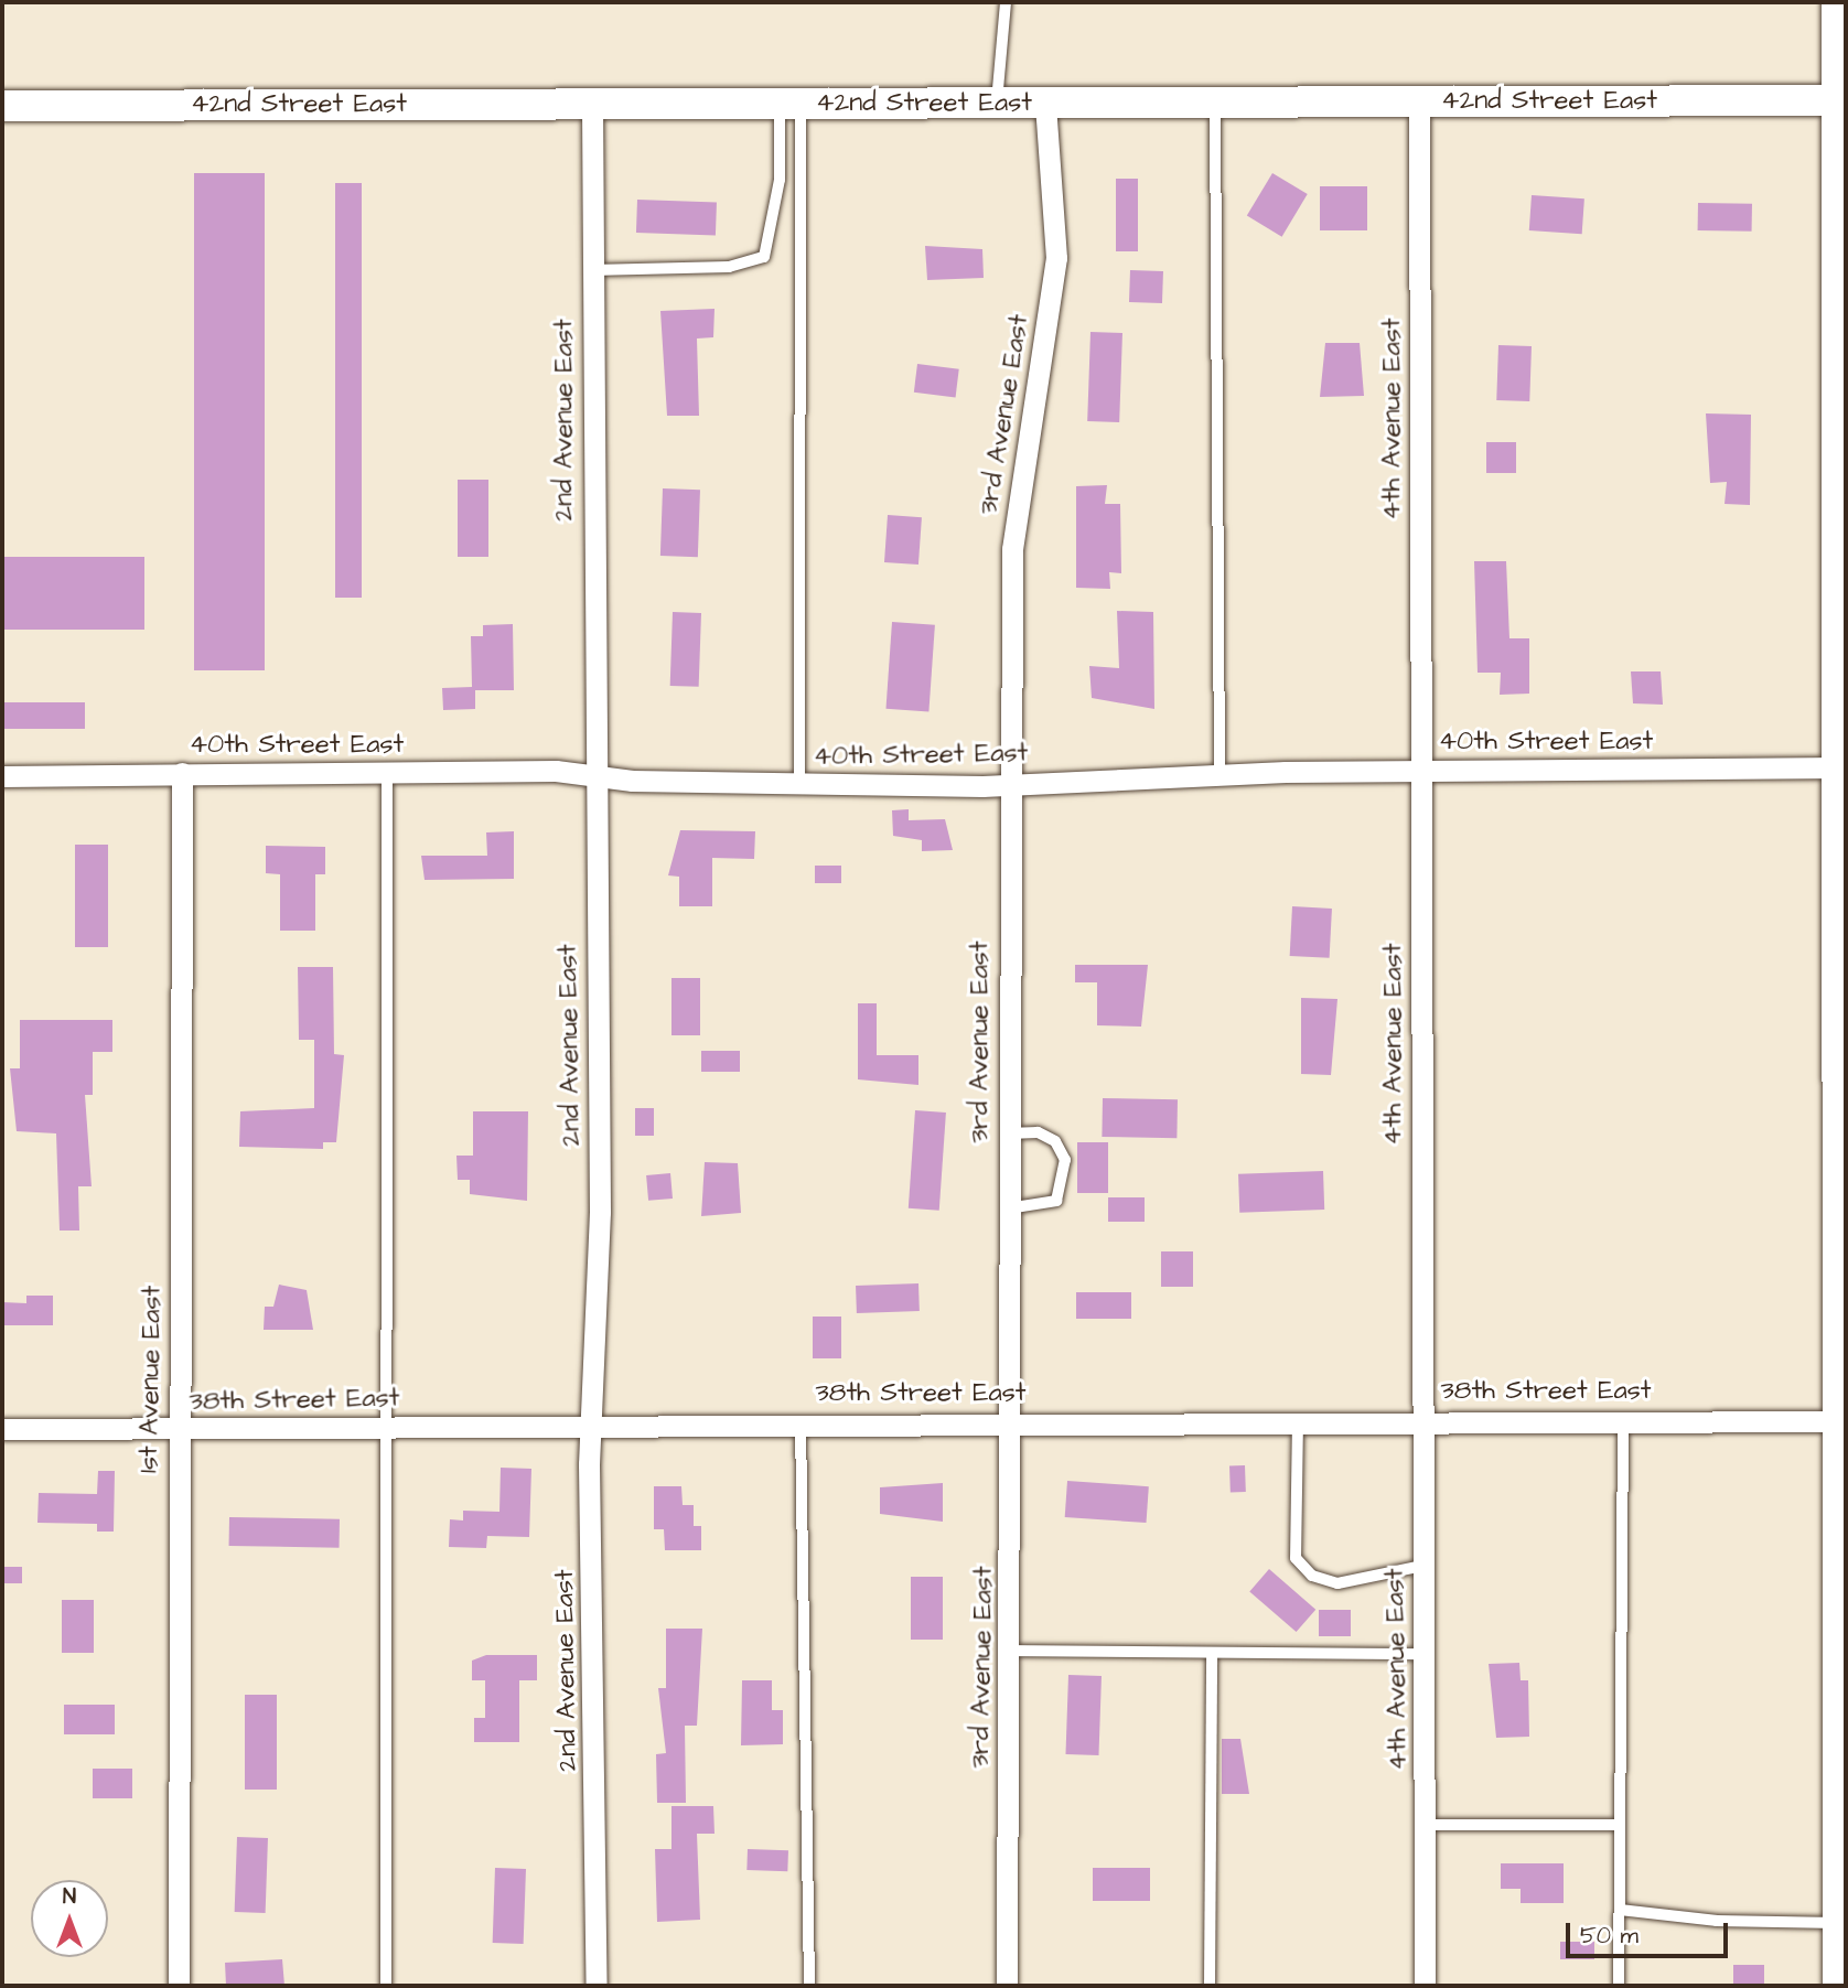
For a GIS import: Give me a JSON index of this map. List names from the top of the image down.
{
  "streets": {
    "street": [
      "42nd Street East",
      "3rd Avenue East",
      "4th Avenue East",
      "2nd Avenue East",
      "40th Street East",
      "1st Avenue East",
      "38th Street East"
    ]
  },
  "crossings": [
    ["42nd Street East", "3rd Avenue East"],
    ["42nd Street East", "4th Avenue East"],
    ["42nd Street East", "2nd Avenue East"],
    ["3rd Avenue East", "40th Street East"],
    ["3rd Avenue East", "38th Street East"],
    ["4th Avenue East", "40th Street East"],
    ["4th Avenue East", "38th Street East"],
    ["2nd Avenue East", "40th Street East"],
    ["2nd Avenue East", "38th Street East"],
    ["40th Street East", "1st Avenue East"],
    ["1st Avenue East", "38th Street East"]
  ],
  "scale_bar": "50 m",
  "north": "top"
}
